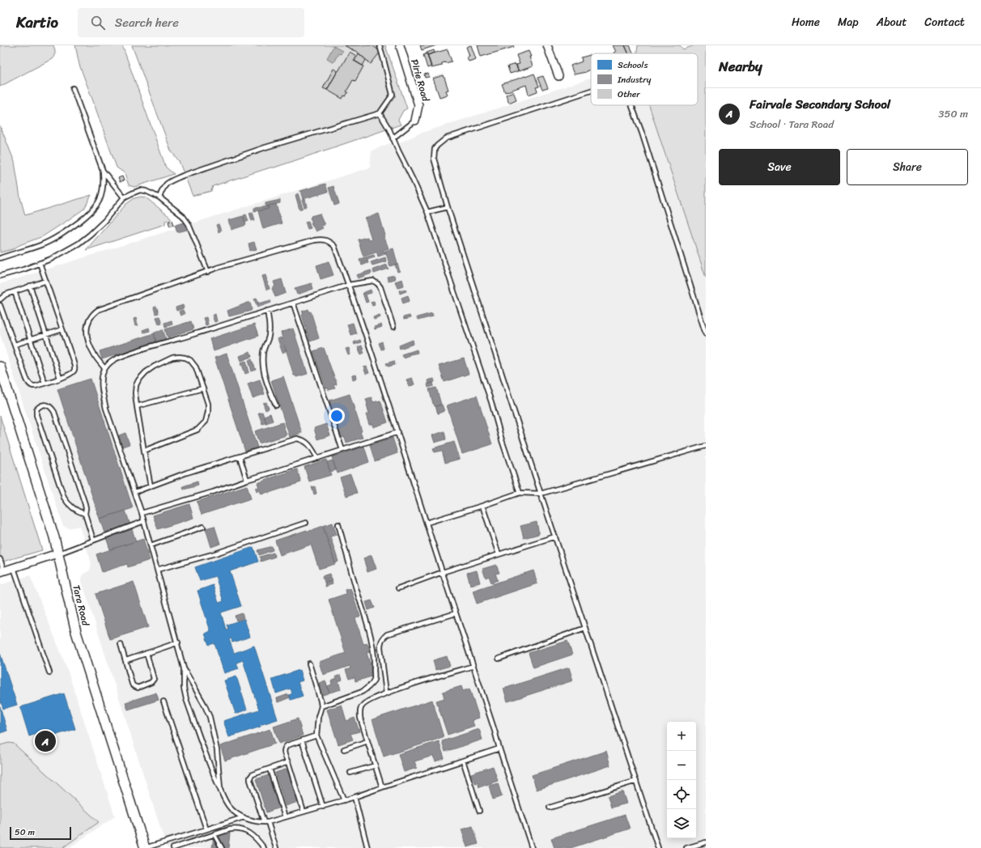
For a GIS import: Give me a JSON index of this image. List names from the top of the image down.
{
  "streets": {
    "street": ["Pirie Road", "Tara Road"]
  },
  "legend": ["Schools", "Industry", "Other"],
  "scale_bar": "50 m",
  "page": {
    "header": "Kartio",
    "search": "Search here",
    "nav": [
      "Home",
      "Map",
      "About",
      "Contact"
    ],
    "heading": "Nearby",
    "list": [
      {
        "mark": "A",
        "name": "Fairvale Secondary School",
        "note": "School · Tara Road",
        "value": "350 m"
      }
    ],
    "buttons": ["Save", "Share"],
    "map_buttons": ["+", "−"],
    "pins": "A",
    "scale": "50 m"
  }
}
